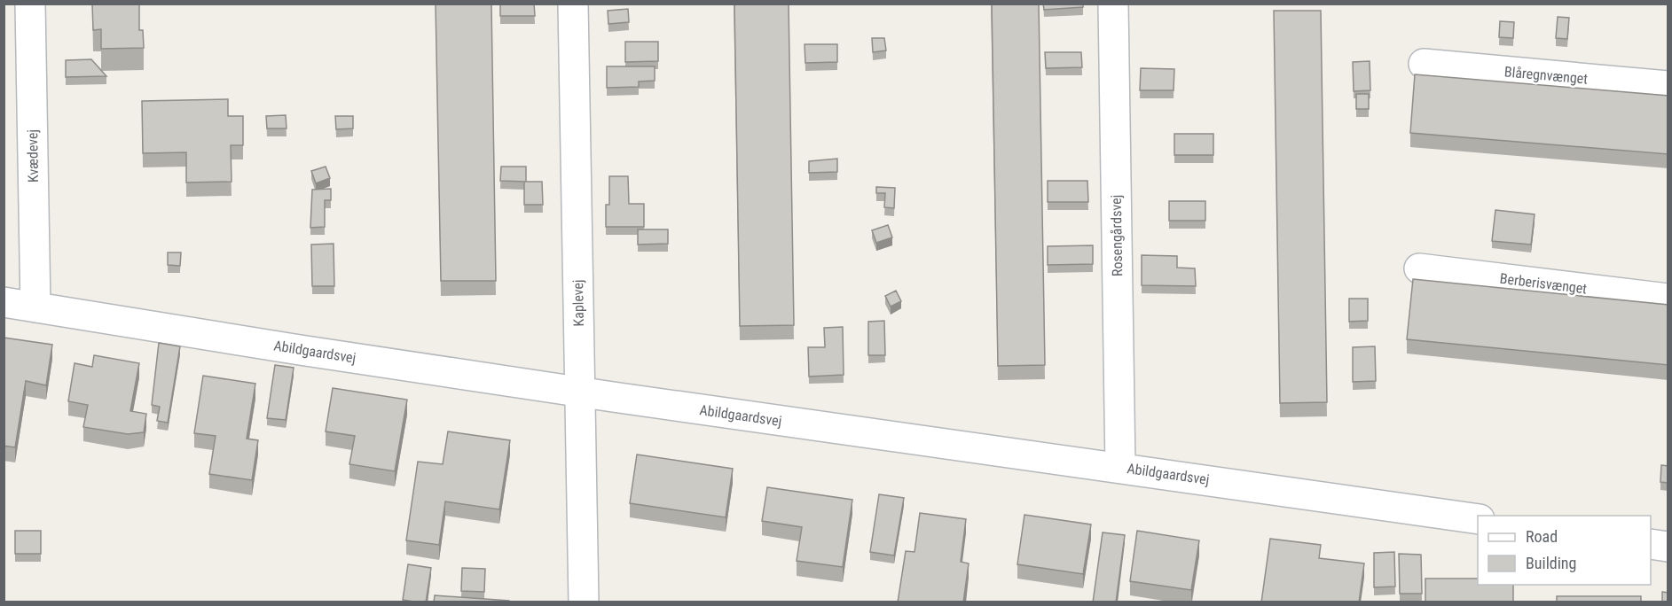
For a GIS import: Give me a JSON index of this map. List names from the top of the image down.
{
  "streets": {
    "street": [
      "Blåregnvænget",
      "Kvædevej",
      "Rosengårdsvej",
      "Berberisvænget",
      "Kaplevej",
      "Abildgaardsvej"
    ]
  },
  "crossings": [
    ["Kvædevej", "Abildgaardsvej"],
    ["Rosengårdsvej", "Abildgaardsvej"],
    ["Kaplevej", "Abildgaardsvej"]
  ],
  "legend": ["Road", "Building"]
}
